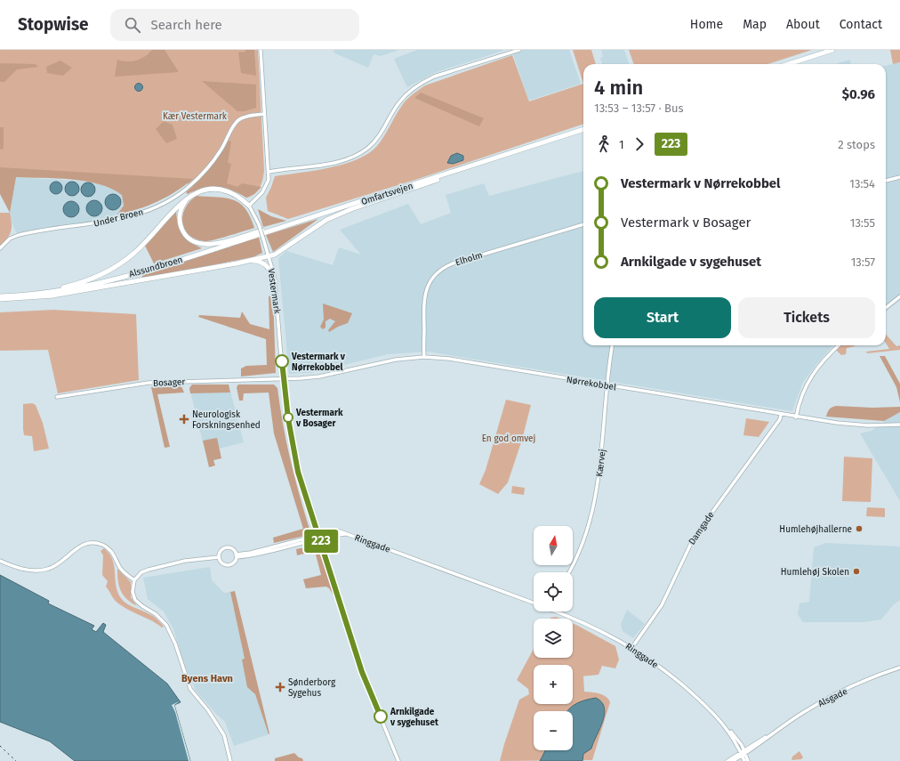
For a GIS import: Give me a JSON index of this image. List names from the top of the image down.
{
  "streets": {
    "highway": ["Omfartsvejen", "Alssundbroen"],
    "street": [
      "Under Broen",
      "Elholm",
      "Vestermark",
      "Bosager",
      "Nørrekobbel",
      "Kærvej",
      "Damgade",
      "Ringgade",
      "Alsgade"
    ]
  },
  "crossings": [
    ["Omfartsvejen", "Alssundbroen"],
    ["Elholm", "Nørrekobbel"],
    ["Vestermark", "Bosager"],
    ["Vestermark", "Nørrekobbel"],
    ["Vestermark", "Ringgade"],
    ["Bosager", "Nørrekobbel"],
    ["Nørrekobbel", "Kærvej"],
    ["Nørrekobbel", "Damgade"],
    ["Damgade", "Ringgade"],
    ["Ringgade", "Alsgade"]
  ],
  "districts": ["Byens Havn"],
  "parks": ["Kær Vestermark", "En god omvej"],
  "places": {
    "other": [
      "Vestermark v Nørrekobbel",
      "Vestermark v Bosager",
      "Humlehøjhallerne",
      "Humlehøj Skolen",
      "Arnkilgade v sygehuset"
    ],
    "health": ["Neurologisk Forskningsenhed", "Sønderborg Sygehus"]
  },
  "lines": ["bus line 223"],
  "north": "top",
  "page": {
    "header": "Stopwise",
    "search": "Search here",
    "nav": [
      "Home",
      "Map",
      "About",
      "Contact"
    ],
    "on_map": "223",
    "heading": ["4 min", "13:53 – 13:57 · Bus", "$0.96"],
    "legs": ["1", "223", "2 stops"],
    "list": [
      {
        "name": "Vestermark v Nørrekobbel",
        "value": "13:54"
      },
      {
        "name": "Vestermark v Bosager",
        "value": "13:55"
      },
      {
        "name": "Arnkilgade v sygehuset",
        "value": "13:57"
      }
    ],
    "buttons": ["Start", "Tickets"],
    "map_buttons": ["+", "−"]
  }
}
